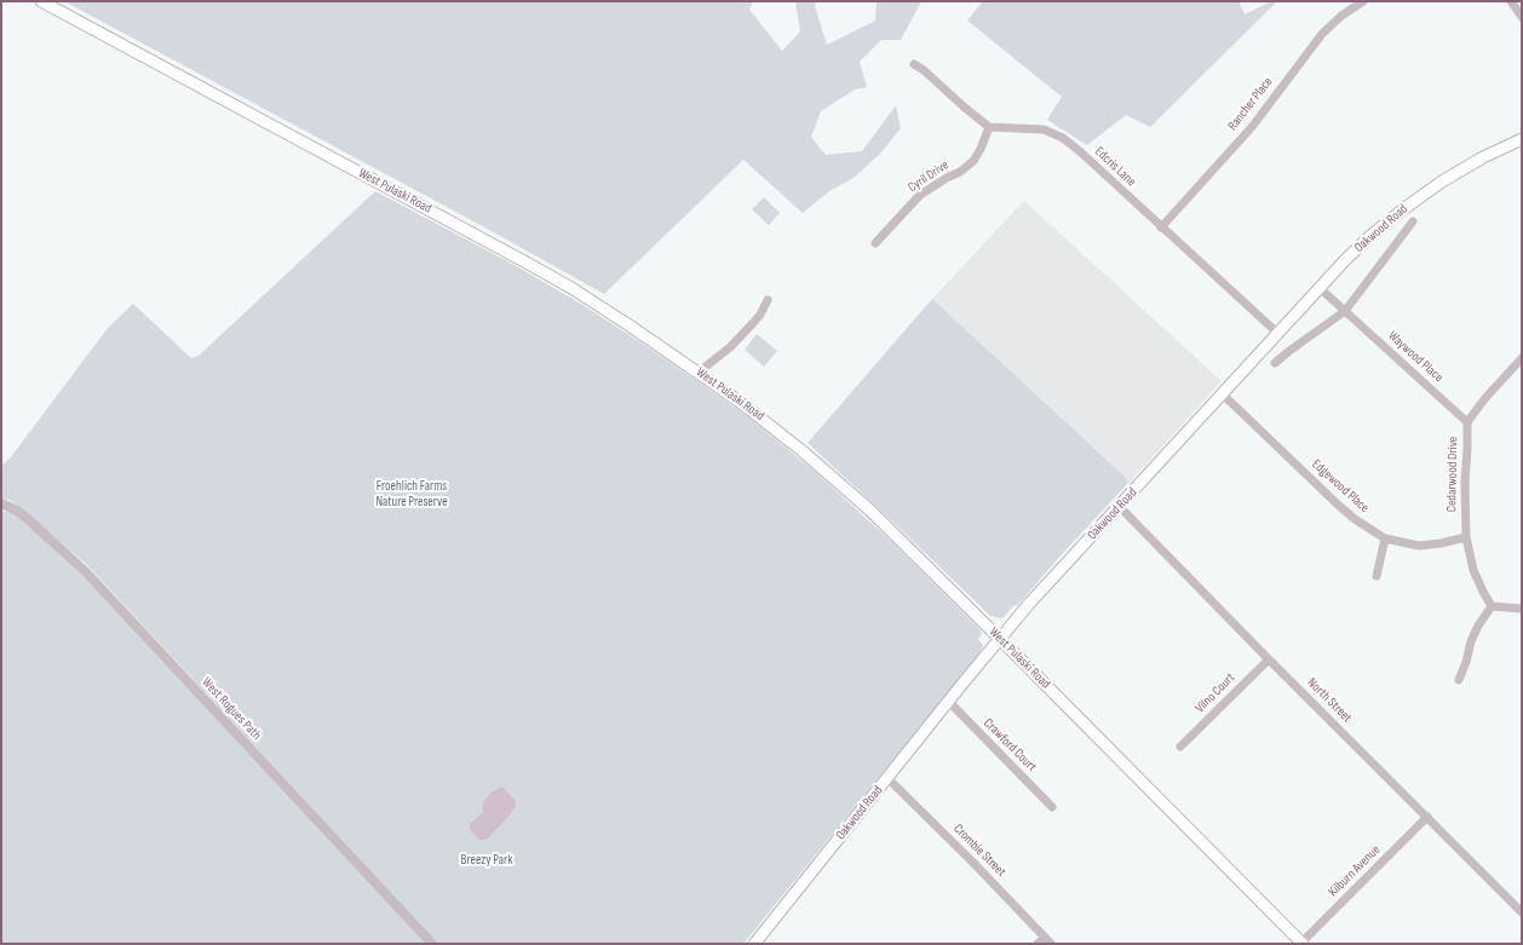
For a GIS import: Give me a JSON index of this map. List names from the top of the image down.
{
  "streets": {
    "main road": ["West Pulaski Road", "Oakwood Road"],
    "street": [
      "Rancher Place",
      "Edcris Lane",
      "Cyril Drive",
      "Waywood Place",
      "Cedarwood Drive",
      "Edgewood Place",
      "Vilno Court",
      "North Street",
      "West Rogues Path",
      "Crawford Court",
      "Crombie Street",
      "Kilburn Avenue"
    ]
  },
  "crossings": [
    ["Rancher Place", "Edcris Lane"],
    ["Edcris Lane", "Cyril Drive"],
    ["Edcris Lane", "Oakwood Road"],
    ["West Pulaski Road", "Oakwood Road"],
    ["West Pulaski Road", "Kilburn Avenue"],
    ["Oakwood Road", "Waywood Place"],
    ["Oakwood Road", "Edgewood Place"],
    ["Oakwood Road", "North Street"],
    ["Oakwood Road", "Crawford Court"],
    ["Oakwood Road", "Crombie Street"],
    ["Waywood Place", "Cedarwood Drive"],
    ["Cedarwood Drive", "Edgewood Place"],
    ["Vilno Court", "North Street"],
    ["North Street", "Kilburn Avenue"]
  ],
  "parks": ["Froehlich Farms Nature Preserve", "Breezy Park"]
}
